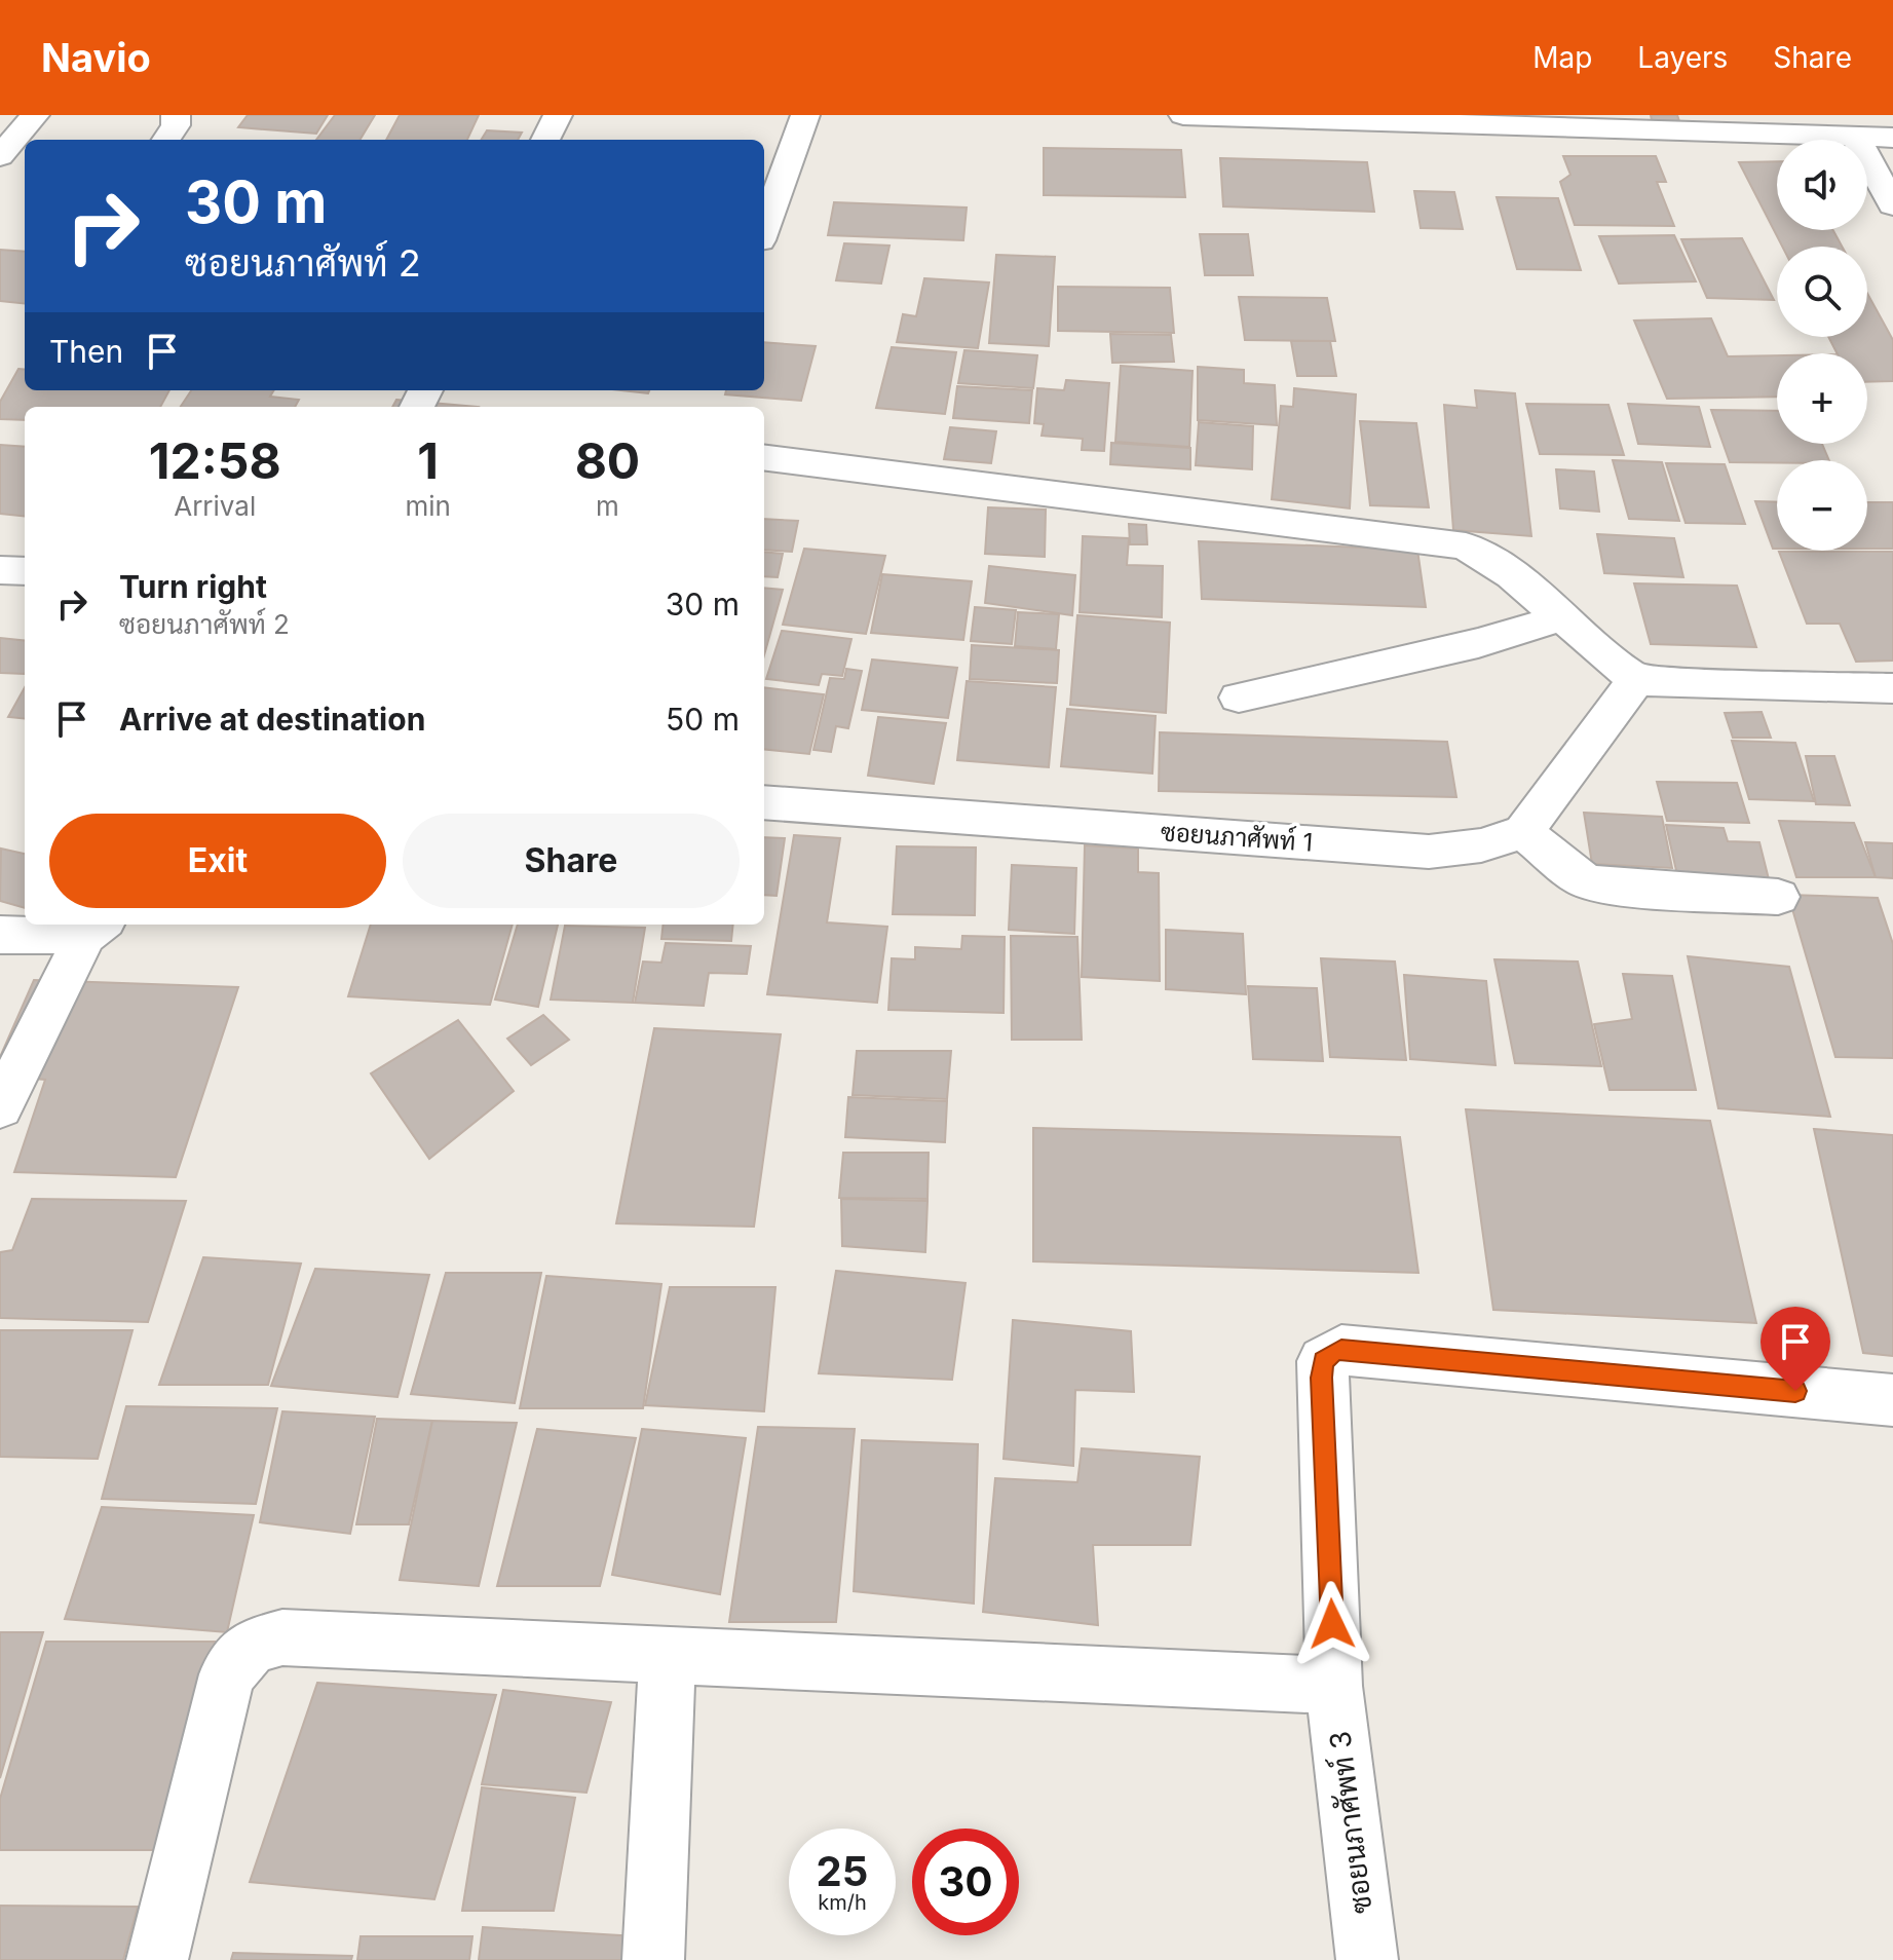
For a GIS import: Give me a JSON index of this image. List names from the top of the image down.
{
  "streets": {
    "street": ["ซอยนภาศัพท์ 1", "ซอยนภาศัพท์ 3"]
  },
  "page": {
    "header": "Navio",
    "nav": ["Map", "Layers", "Share"],
    "map_buttons": ["+", "−"],
    "turn": ["30 m", "ซอยนภาศัพท์ 2"],
    "then": "Then",
    "eta": [
      "12:58",
      "Arrival",
      "1",
      "min",
      "80",
      "m"
    ],
    "list": [
      {
        "name": "Turn right",
        "note": "ซอยนภาศัพท์ 2",
        "value": "30 m"
      },
      {
        "name": "Arrive at destination",
        "value": "50 m"
      }
    ],
    "buttons": ["Exit", "Share"],
    "speed": "25 km/h",
    "limit": "30"
  }
}
